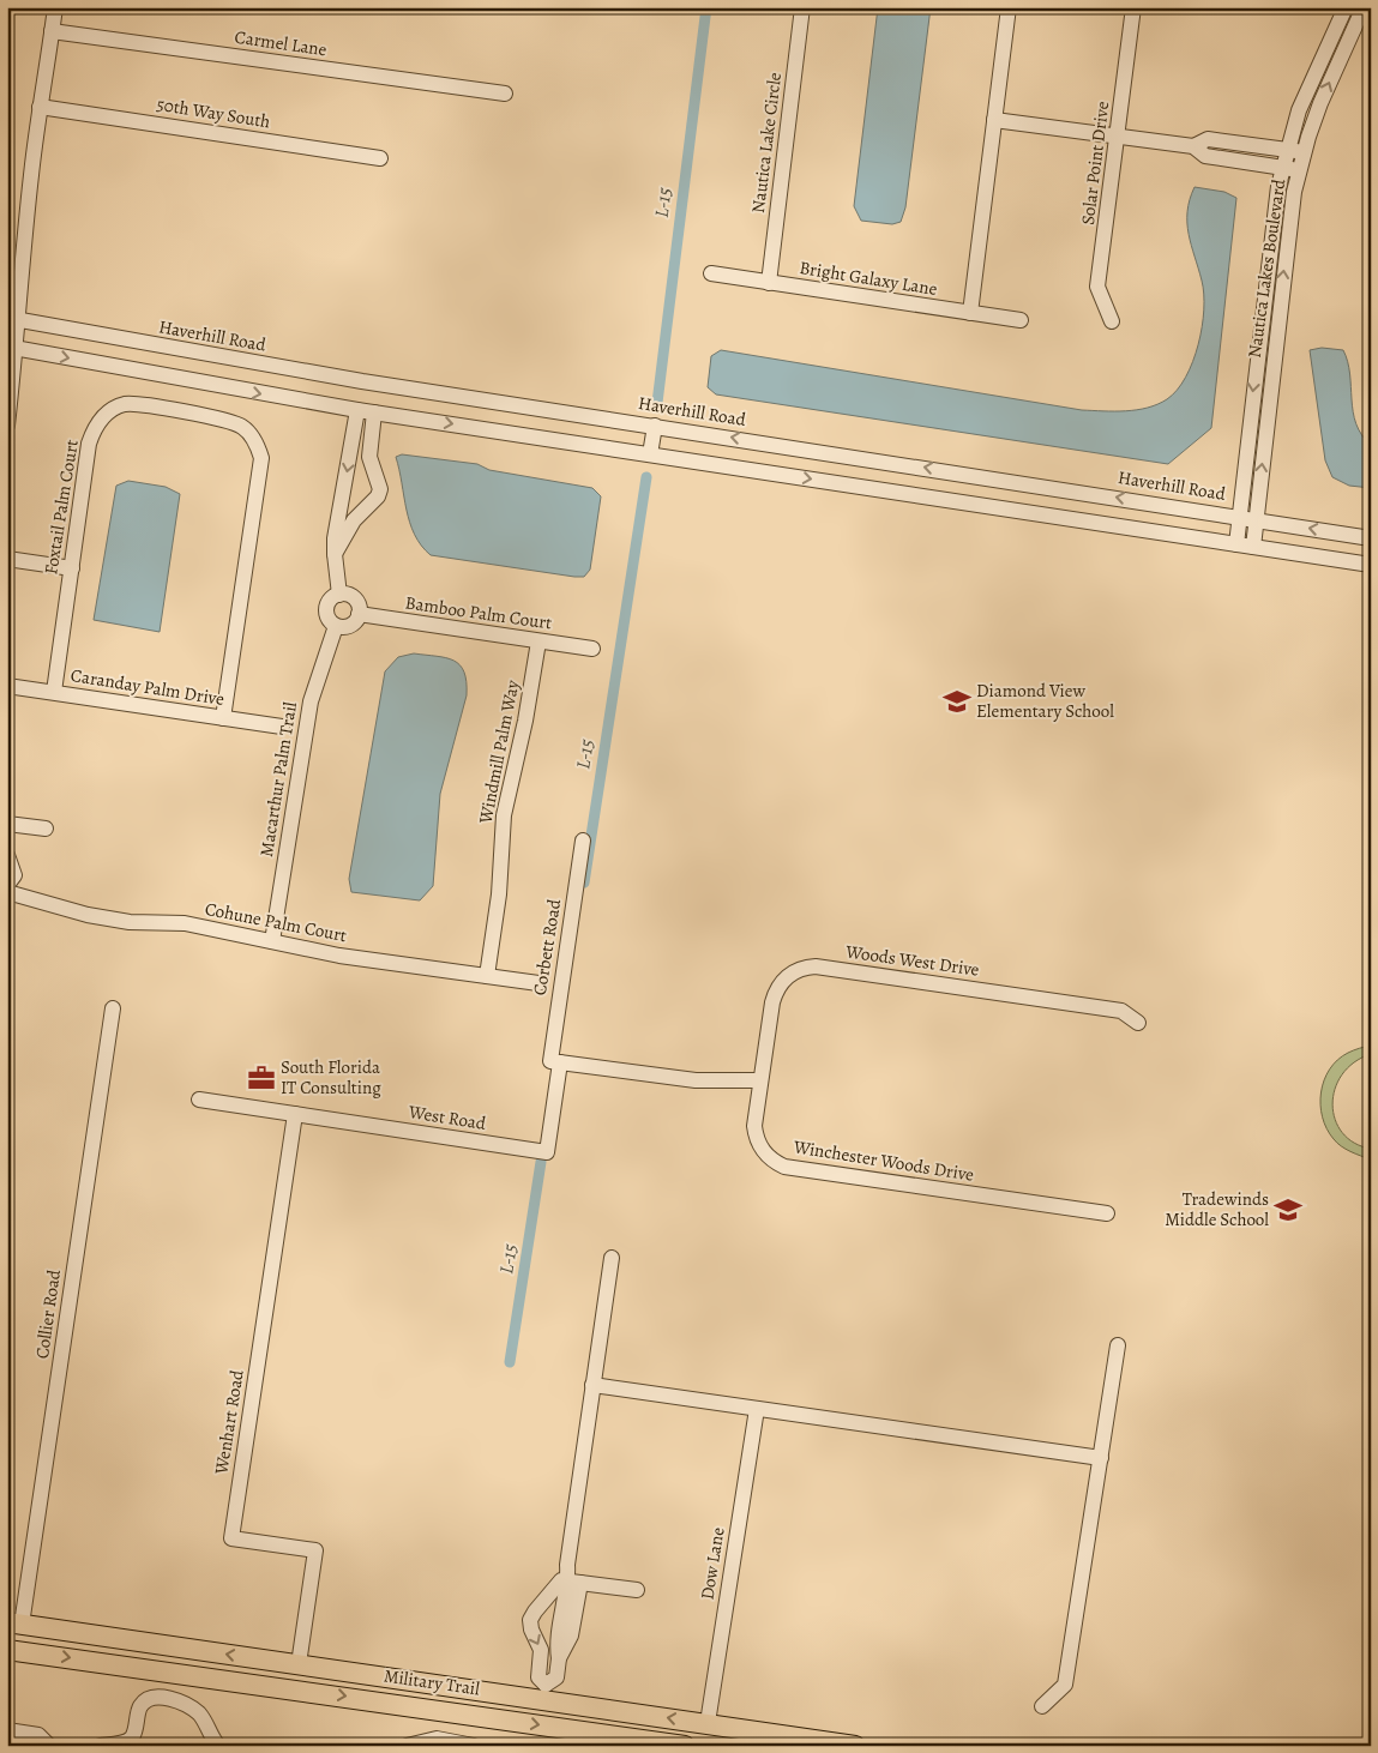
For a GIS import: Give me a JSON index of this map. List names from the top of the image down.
{
  "streets": {
    "main road": ["Military Trail"],
    "street": [
      "Carmel Lane",
      "50th Way South",
      "Nautica Lake Circle",
      "Solar Point Drive",
      "Nautica Lakes Boulevard",
      "Bright Galaxy Lane",
      "Haverhill Road",
      "Foxtail Palm Court",
      "Bamboo Palm Court",
      "Caranday Palm Drive",
      "Windmill Palm Way",
      "Macarthur Palm Trail",
      "Cohune Palm Court",
      "Corbett Road",
      "Woods West Drive",
      "West Road",
      "Winchester Woods Drive",
      "Collier Road",
      "Wenhart Road",
      "Dow Lane"
    ]
  },
  "crossings": [
    ["Nautica Lake Circle", "Bright Galaxy Lane"],
    ["Nautica Lakes Boulevard", "Haverhill Road"],
    ["Foxtail Palm Court", "Caranday Palm Drive"],
    ["Bamboo Palm Court", "Windmill Palm Way"],
    ["Bamboo Palm Court", "Macarthur Palm Trail"],
    ["Windmill Palm Way", "Cohune Palm Court"],
    ["Macarthur Palm Trail", "Cohune Palm Court"],
    ["Corbett Road", "West Road"],
    ["Woods West Drive", "Winchester Woods Drive"],
    ["West Road", "Wenhart Road"],
    ["Collier Road", "Military Trail"],
    ["Wenhart Road", "Military Trail"],
    ["Dow Lane", "Military Trail"]
  ],
  "water": ["L-15"],
  "places": {
    "school or university": ["Diamond View Elementary School", "Tradewinds Middle School"],
    "office": ["South Florida IT Consulting"]
  }
}
